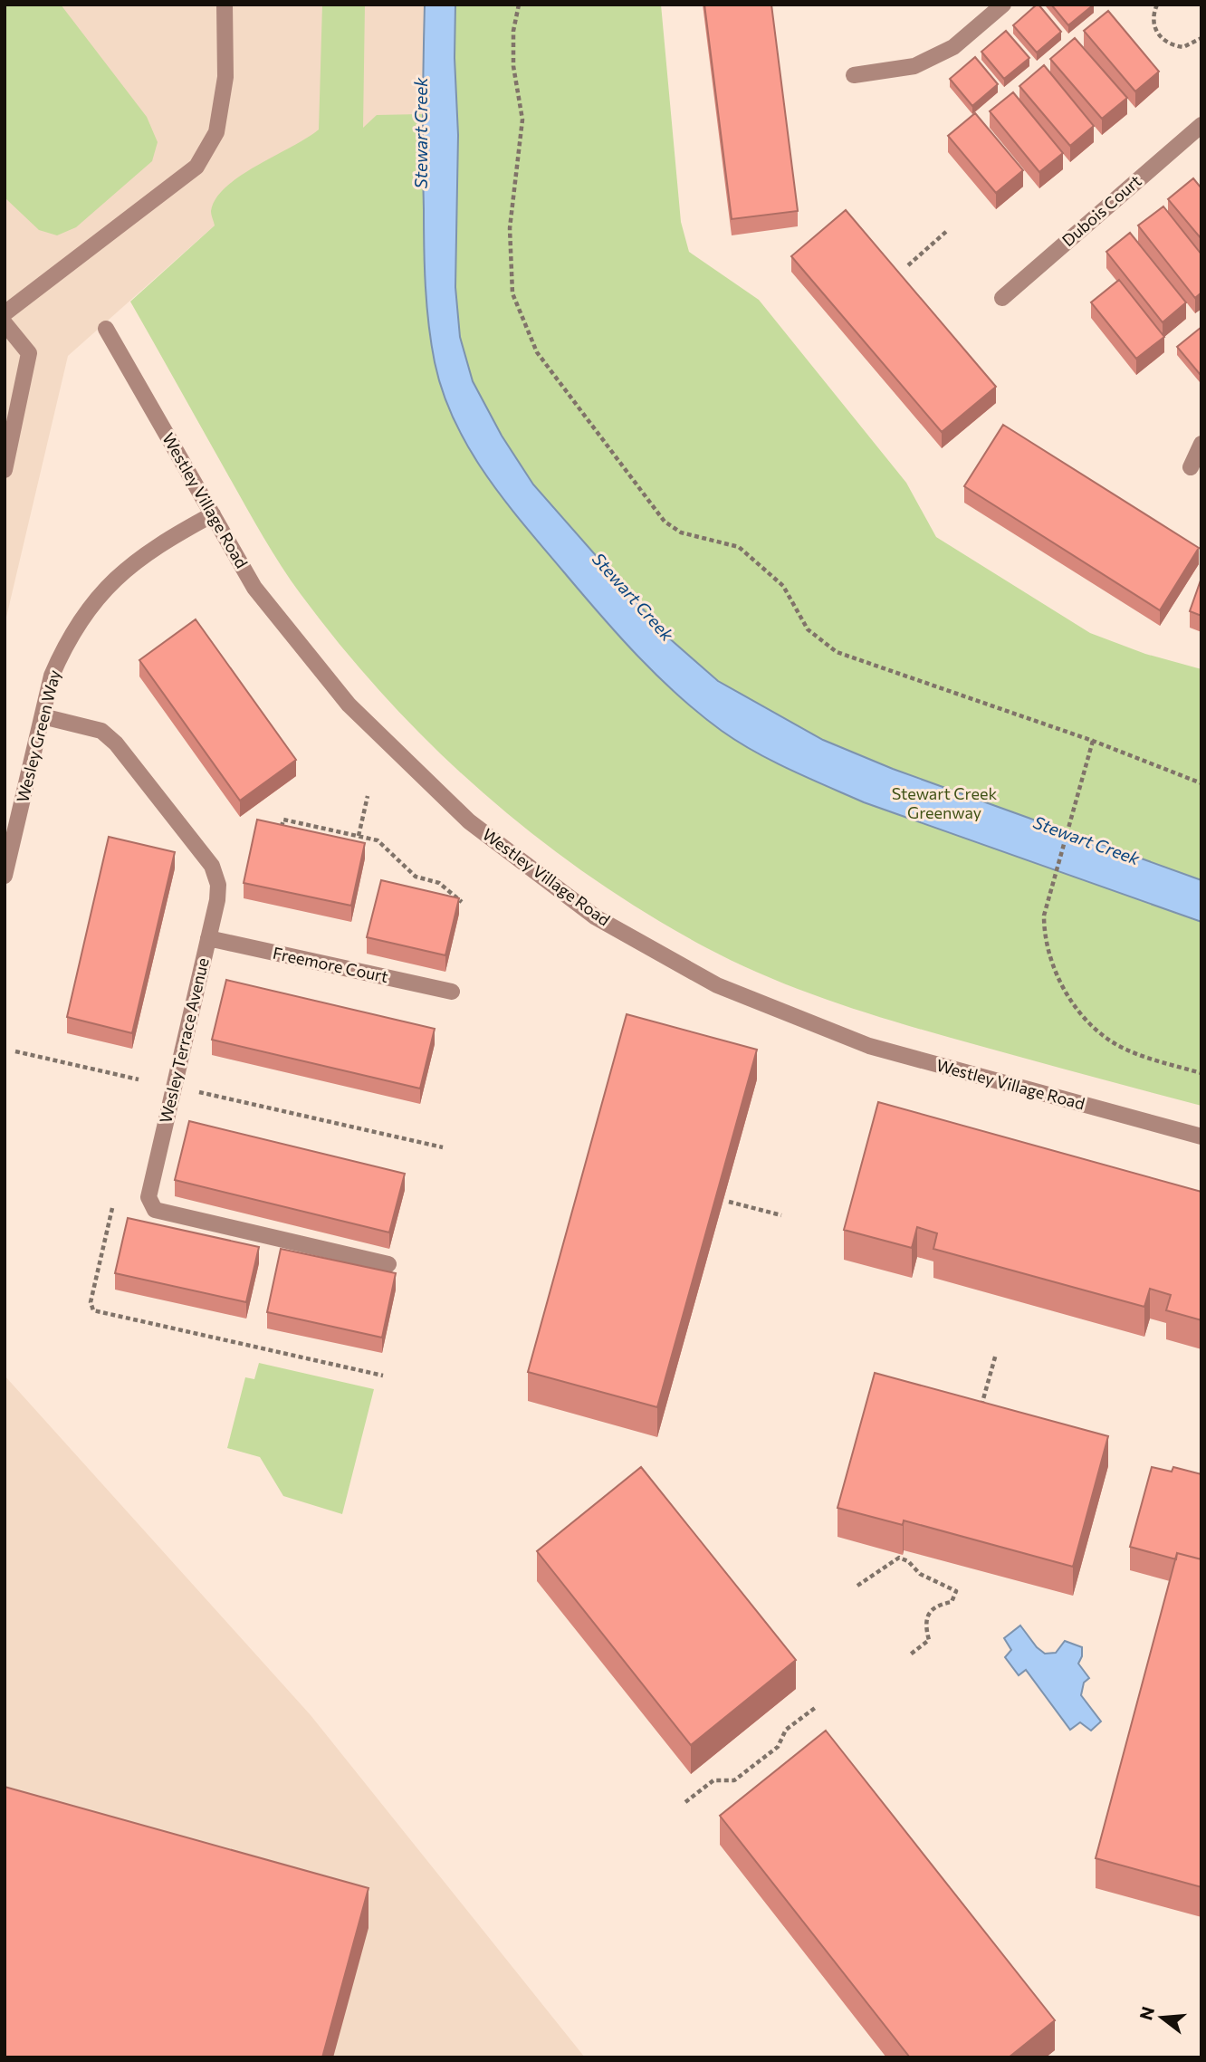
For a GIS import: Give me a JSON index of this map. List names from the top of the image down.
{
  "streets": {
    "street": [
      "Dubois Court",
      "Westley Village Road",
      "Wesley Green Way",
      "Freemore Court",
      "Wesley Terrace Avenue"
    ]
  },
  "crossings": [
    ["Westley Village Road", "Wesley Green Way"],
    ["Wesley Green Way", "Wesley Terrace Avenue"],
    ["Freemore Court", "Wesley Terrace Avenue"]
  ],
  "water": ["Stewart Creek"],
  "parks": ["Stewart Creek Greenway"],
  "north": "left"
}
